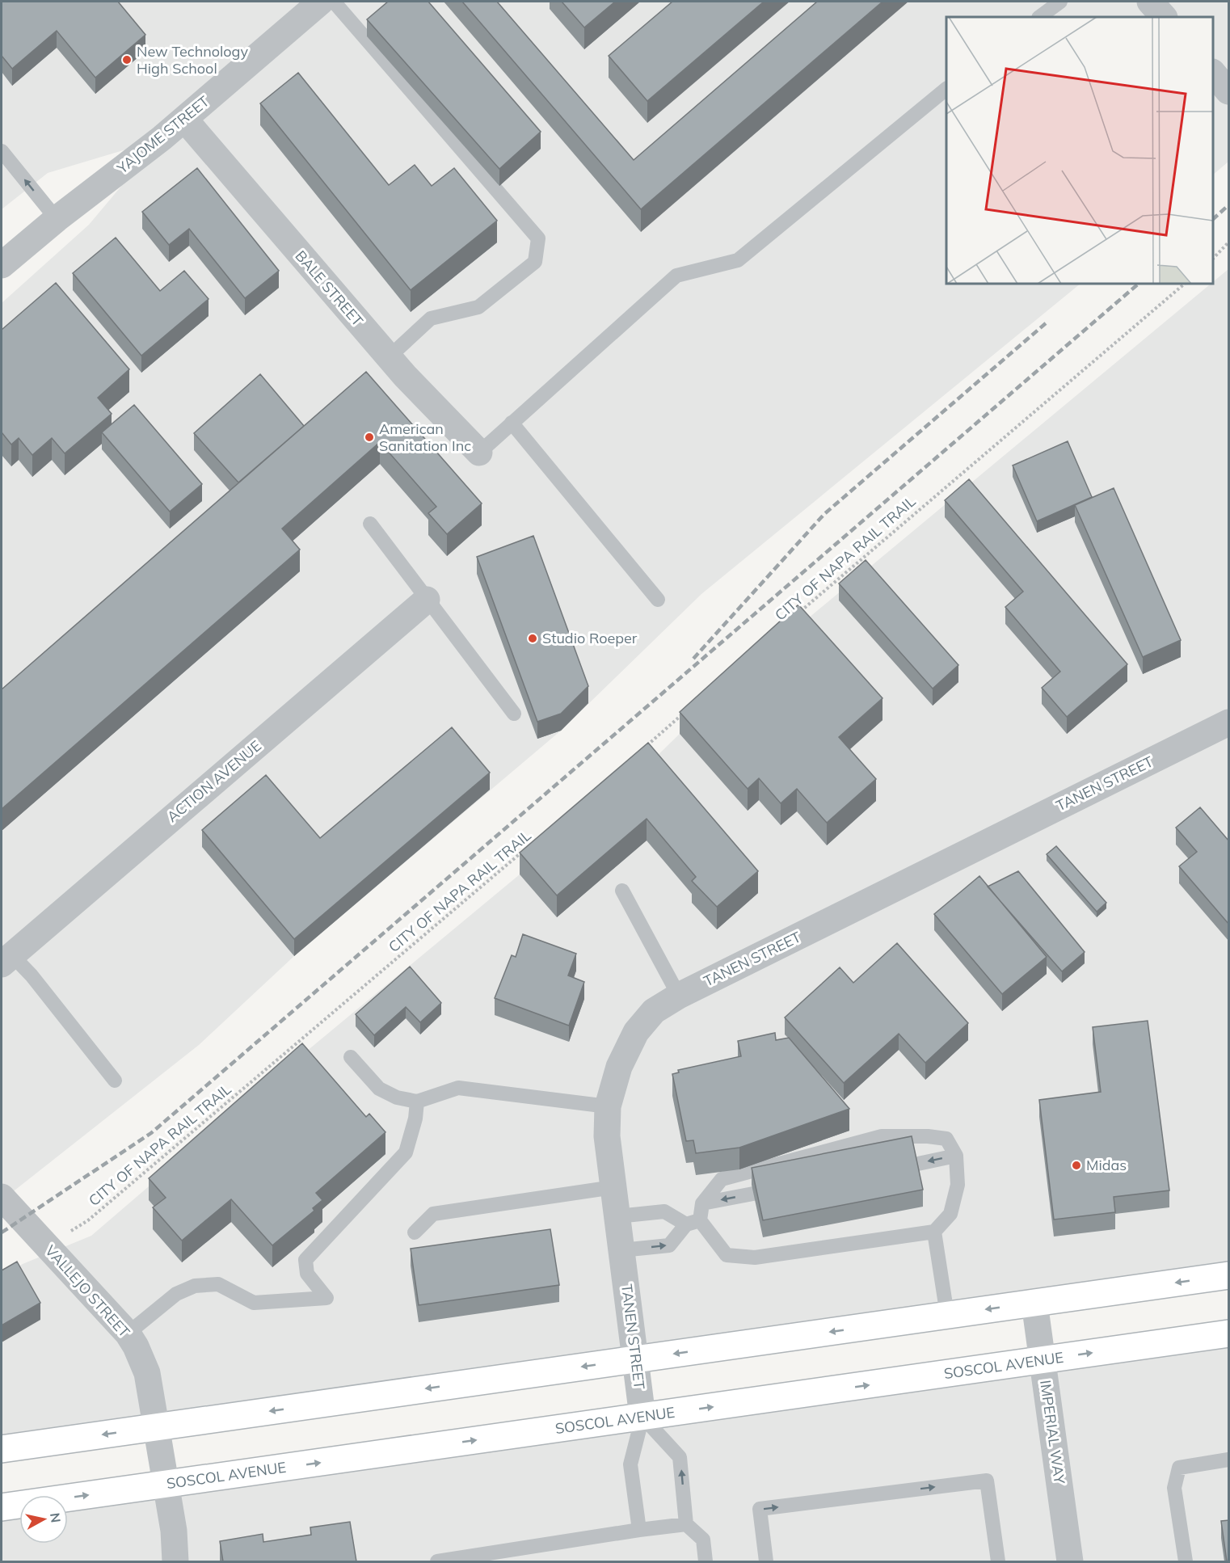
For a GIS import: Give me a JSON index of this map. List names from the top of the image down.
{
  "streets": {
    "main road": ["SOSCOL AVENUE"],
    "street": [
      "YAJOME STREET",
      "BALE STREET",
      "ACTION AVENUE",
      "TANEN STREET",
      "VALLEJO STREET",
      "IMPERIAL WAY"
    ],
    "path": ["CITY OF NAPA RAIL TRAIL"]
  },
  "crossings": [
    ["YAJOME STREET", "BALE STREET"],
    ["TANEN STREET", "SOSCOL AVENUE"],
    ["VALLEJO STREET", "SOSCOL AVENUE"],
    ["SOSCOL AVENUE", "IMPERIAL WAY"]
  ],
  "places": [
    "New Technology High School",
    "American Sanitation Inc",
    "Studio Roeper",
    "Midas"
  ],
  "north": "right"
}
